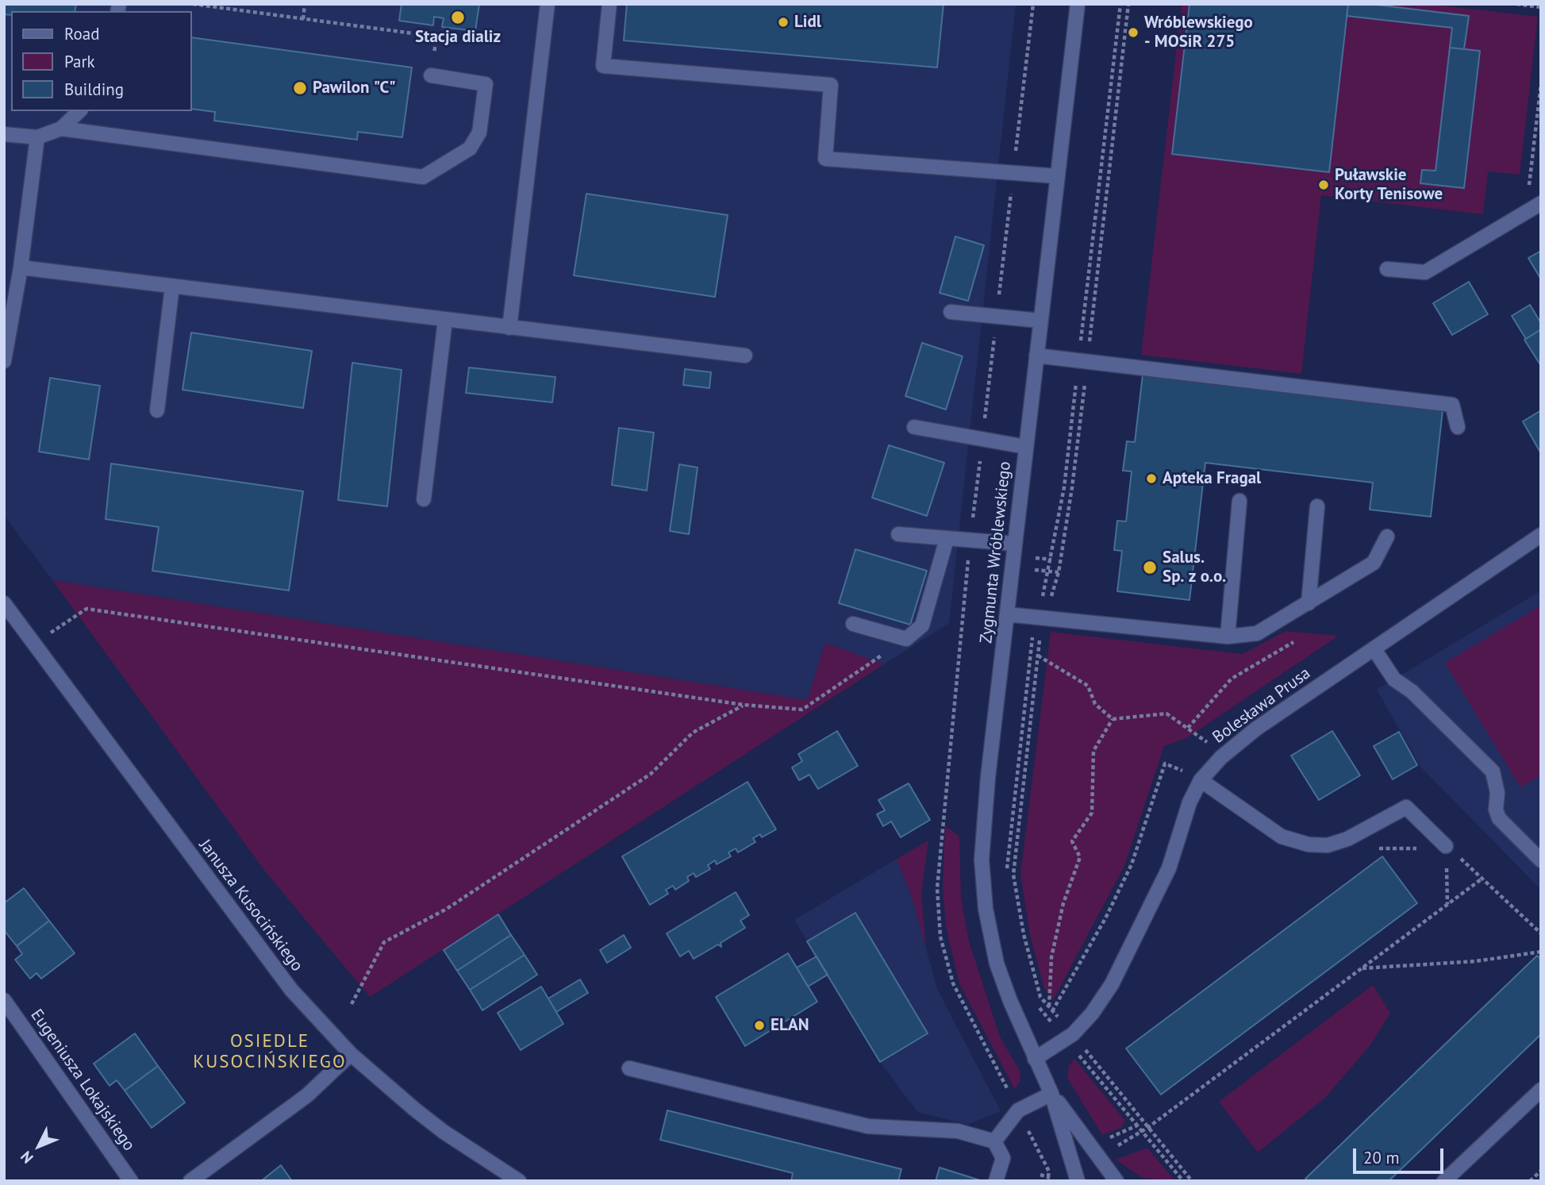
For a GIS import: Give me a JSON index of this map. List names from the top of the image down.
{
  "streets": {
    "street": [
      "Zygmunta Wróblewskiego",
      "Bolesława Prusa",
      "Janusza Kusocińskiego",
      "Eugeniusza Lokajskiego"
    ]
  },
  "crossings": [
    ["Zygmunta Wróblewskiego", "Bolesława Prusa"]
  ],
  "districts": ["OSIEDLE KUSOCIŃSKIEGO"],
  "places": [
    "Stacja dializ",
    "Lidl",
    "Wróblewskiego - MOSiR 275",
    "Pawilon \"C\"",
    "Puławskie Korty Tenisowe",
    "Apteka Fragal",
    "Salus. Sp. z o.o.",
    "ELAN"
  ],
  "legend": ["Road", "Park", "Building"],
  "scale_bar": "20 m",
  "north": "bottom left"
}
